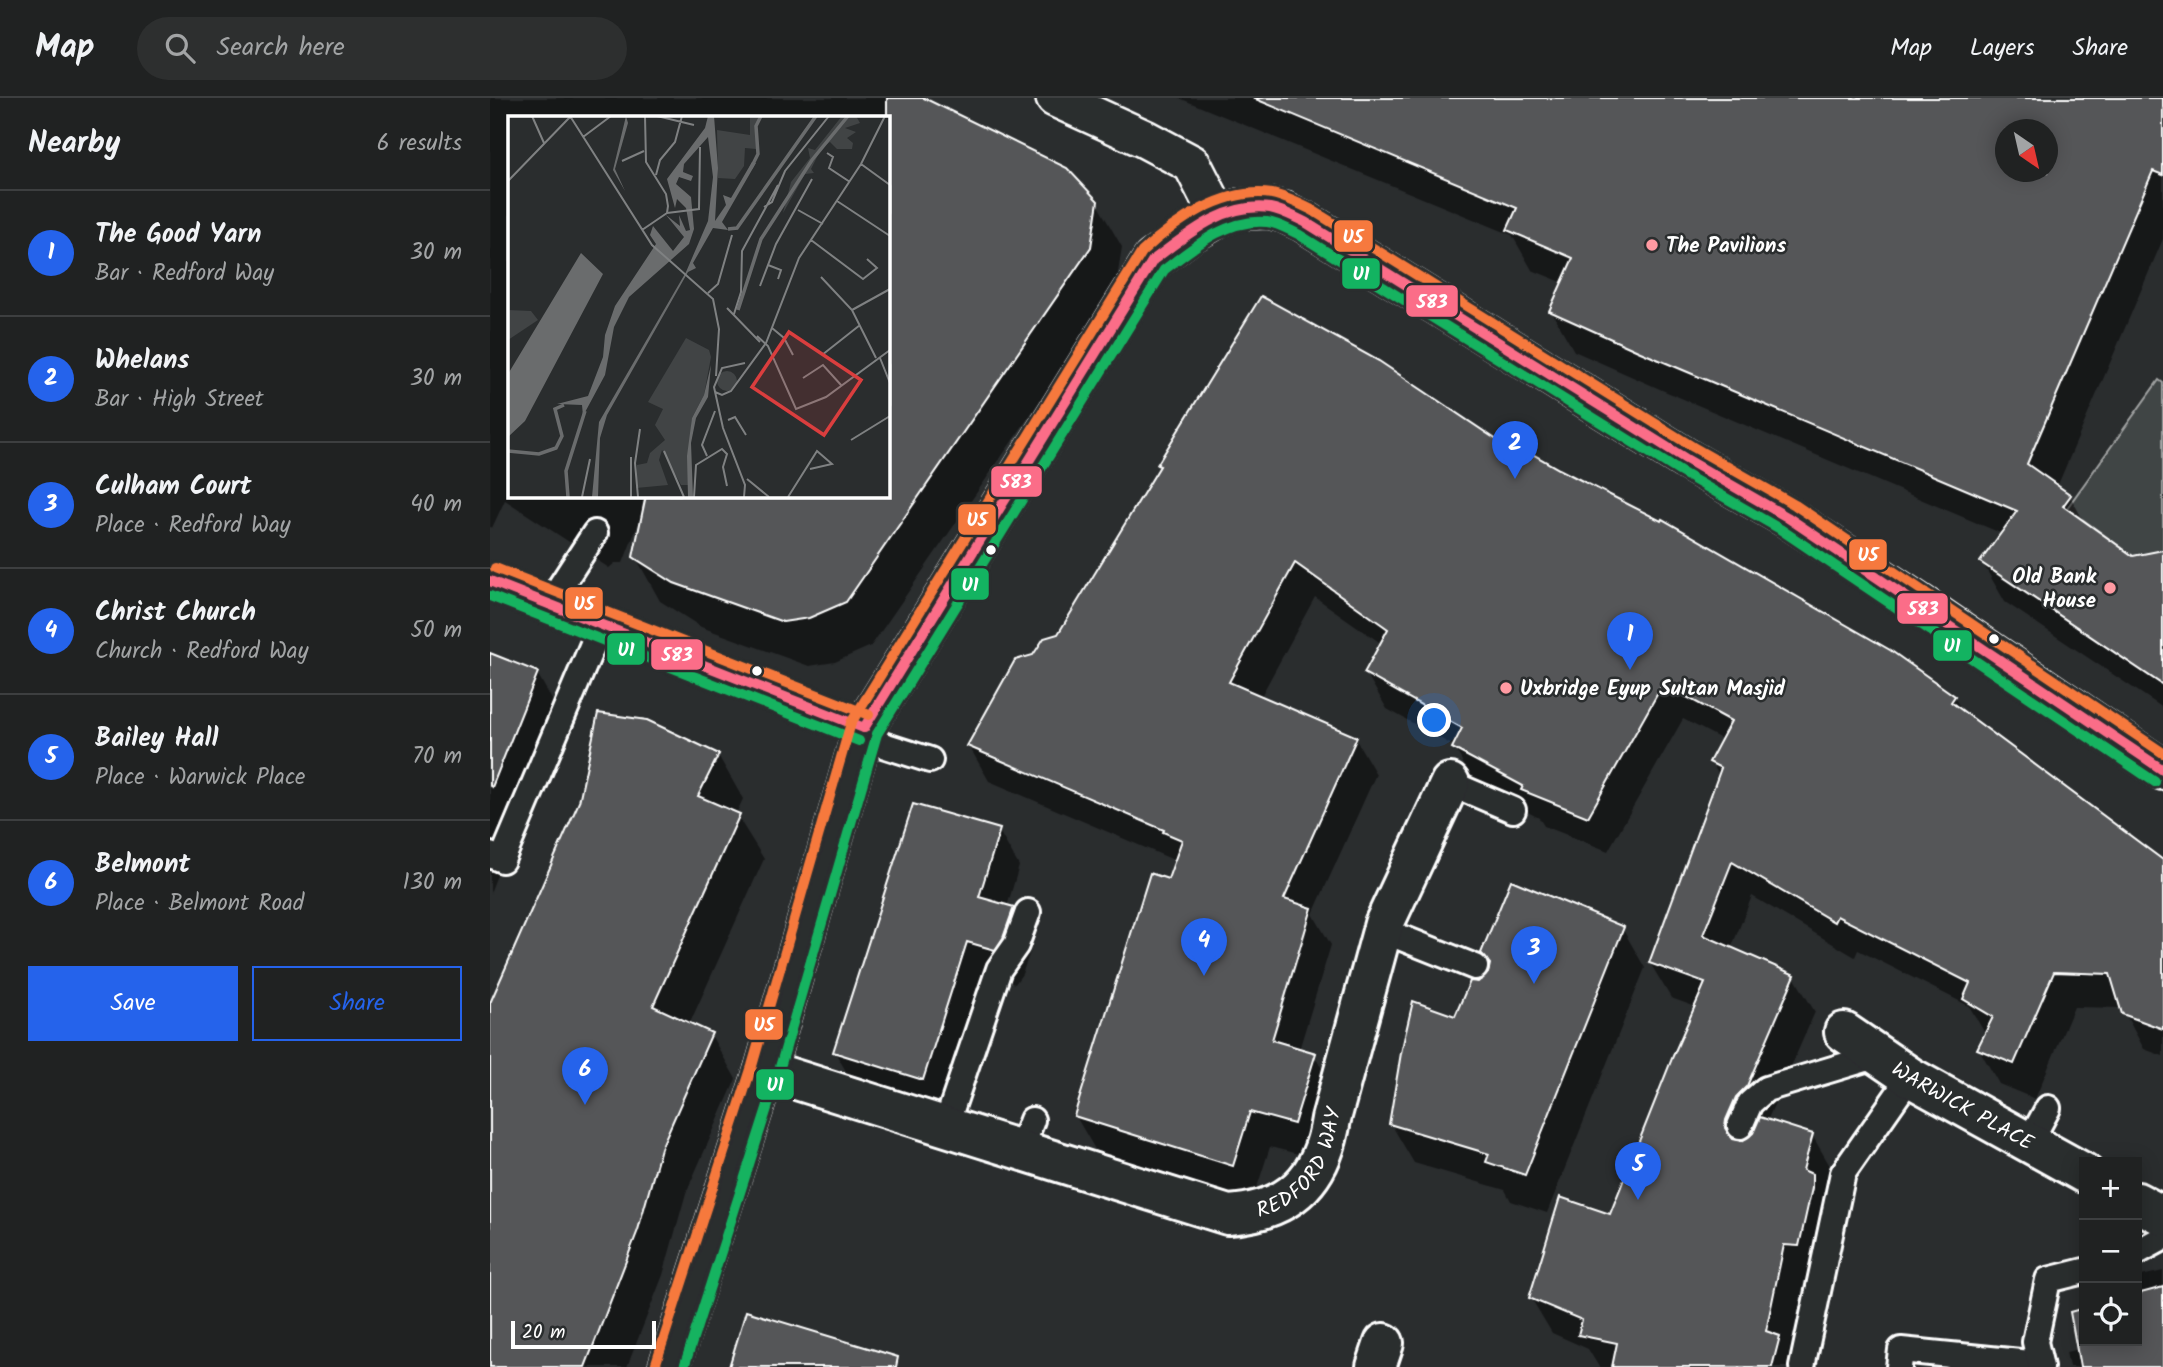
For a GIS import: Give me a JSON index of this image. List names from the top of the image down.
{
  "streets": {
    "street": ["WARWICK PLACE", "REDFORD WAY"]
  },
  "places": ["The Pavilions", "Old Bank House", "Uxbridge Eyup Sultan Masjid"],
  "lines": ["transit line U5", "transit line 583", "transit line U1"],
  "scale_bar": "20 m",
  "north": "bottom right",
  "page": {
    "header": "Map",
    "search": "Search here",
    "nav": ["Map", "Layers", "Share"],
    "heading": ["Nearby", "6 results"],
    "list": [
      {
        "mark": "1",
        "name": "The Good Yarn",
        "note": "Bar · Redford Way",
        "value": "30 m"
      },
      {
        "mark": "2",
        "name": "Whelans",
        "note": "Bar · High Street",
        "value": "30 m"
      },
      {
        "mark": "3",
        "name": "Culham Court",
        "note": "Place · Redford Way",
        "value": "40 m"
      },
      {
        "mark": "4",
        "name": "Christ Church",
        "note": "Church · Redford Way",
        "value": "50 m"
      },
      {
        "mark": "5",
        "name": "Bailey Hall",
        "note": "Place · Warwick Place",
        "value": "70 m"
      },
      {
        "mark": "6",
        "name": "Belmont",
        "note": "Place · Belmont Road",
        "value": "130 m"
      }
    ],
    "pins": [
      "2",
      "1",
      "4",
      "3",
      "6",
      "5"
    ],
    "buttons": ["Save", "Share"],
    "map_buttons": ["+", "−"],
    "scale": "20 m"
  }
}
